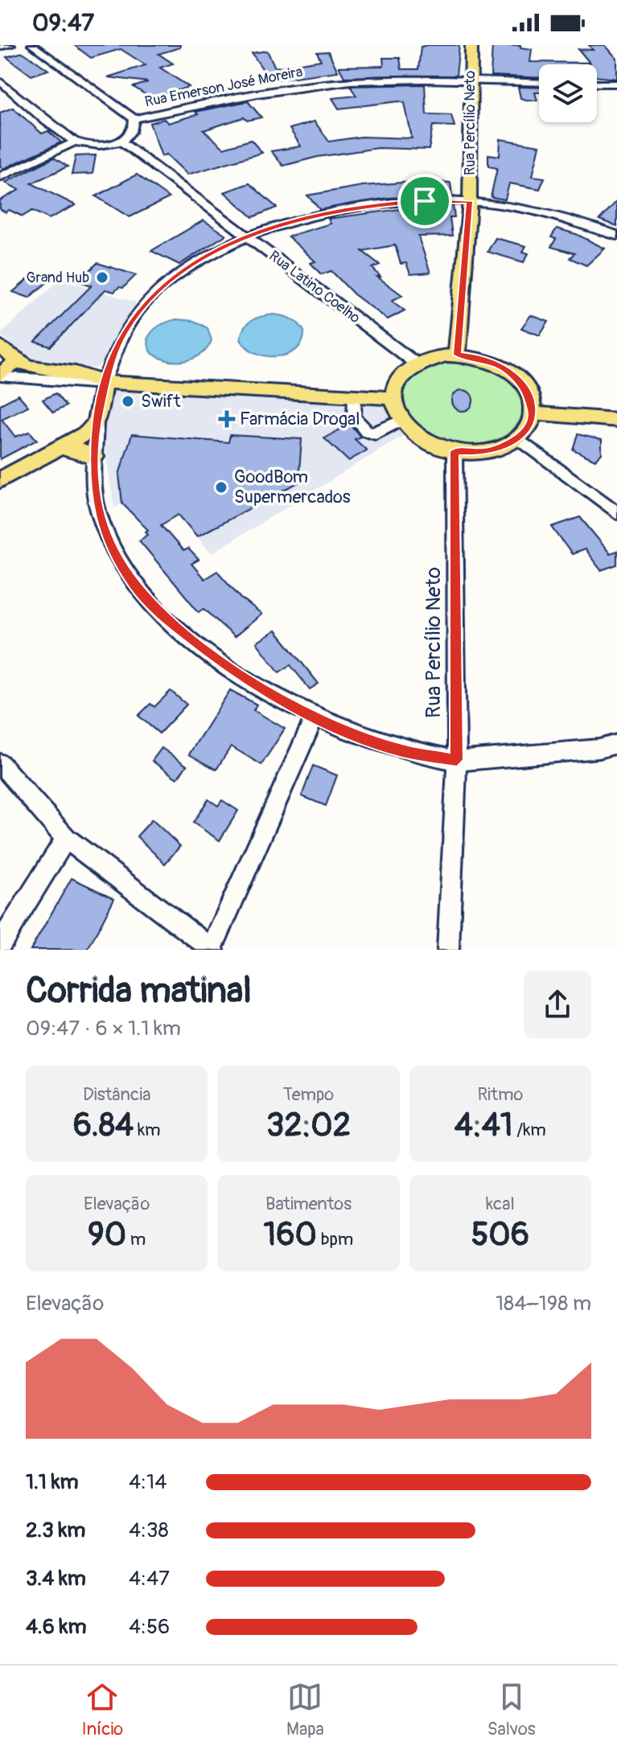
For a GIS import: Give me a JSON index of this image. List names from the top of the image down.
{
  "streets": {
    "main road": ["Rua Percílio Neto"],
    "street": ["Rua Emerson José Moreira", "Rua Latino Coelho"]
  },
  "crossings": [
    ["Rua Emerson José Moreira", "Rua Percílio Neto"],
    ["Rua Percílio Neto", "Rua Latino Coelho"]
  ],
  "places": {
    "other": ["Grand Hub", "Swift", "GoodBom Supermercados"],
    "health": ["Farmácia Drogal"]
  },
  "page": {
    "status": "09:47",
    "heading": ["Corrida matinal", "09:47 · 6 × 1.1 km"],
    "stats": [
      ["Distância", "6.84 km"],
      ["Tempo", "32:02"],
      ["Ritmo", "4:41 /km"],
      ["Elevação", "90 m"],
      ["Batimentos", "160 bpm"],
      ["kcal", "506"]
    ],
    "chart": ["Elevação", "184–198 m"],
    "list": [
      {
        "name": "1.1 km",
        "note": "4:14"
      },
      {
        "name": "2.3 km",
        "note": "4:38"
      },
      {
        "name": "3.4 km",
        "note": "4:47"
      },
      {
        "name": "4.6 km",
        "note": "4:56"
      }
    ],
    "tabs": ["Início", "Mapa", "Salvos"]
  }
}
